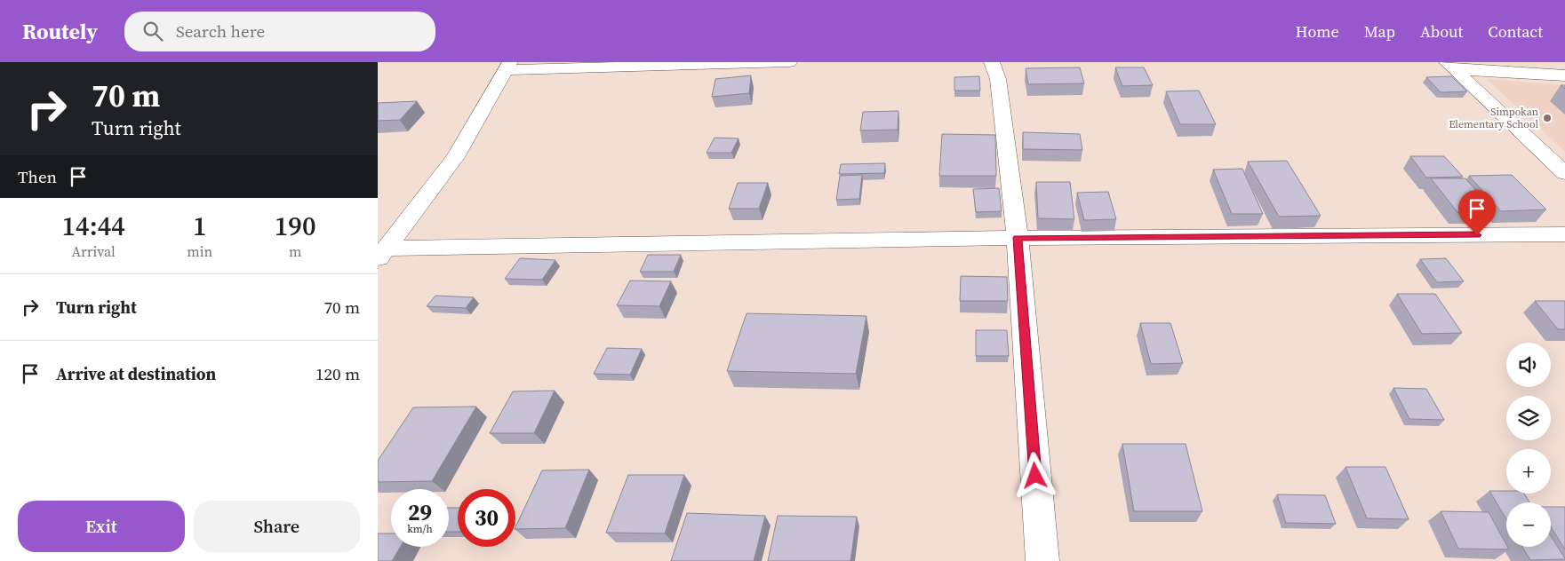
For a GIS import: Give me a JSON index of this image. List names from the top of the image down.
{
  "places": ["Simpokan Elementary School"],
  "page": {
    "header": "Routely",
    "search": "Search here",
    "nav": [
      "Home",
      "Map",
      "About",
      "Contact"
    ],
    "turn": ["70 m", "Turn right"],
    "then": "Then",
    "eta": [
      "14:44",
      "Arrival",
      "1",
      "min",
      "190",
      "m"
    ],
    "list": [
      {
        "name": "Turn right",
        "value": "70 m"
      },
      {
        "name": "Arrive at destination",
        "value": "120 m"
      }
    ],
    "map_buttons": ["+", "−"],
    "speed": "29 km/h",
    "limit": "30",
    "buttons": ["Exit", "Share"]
  }
}
